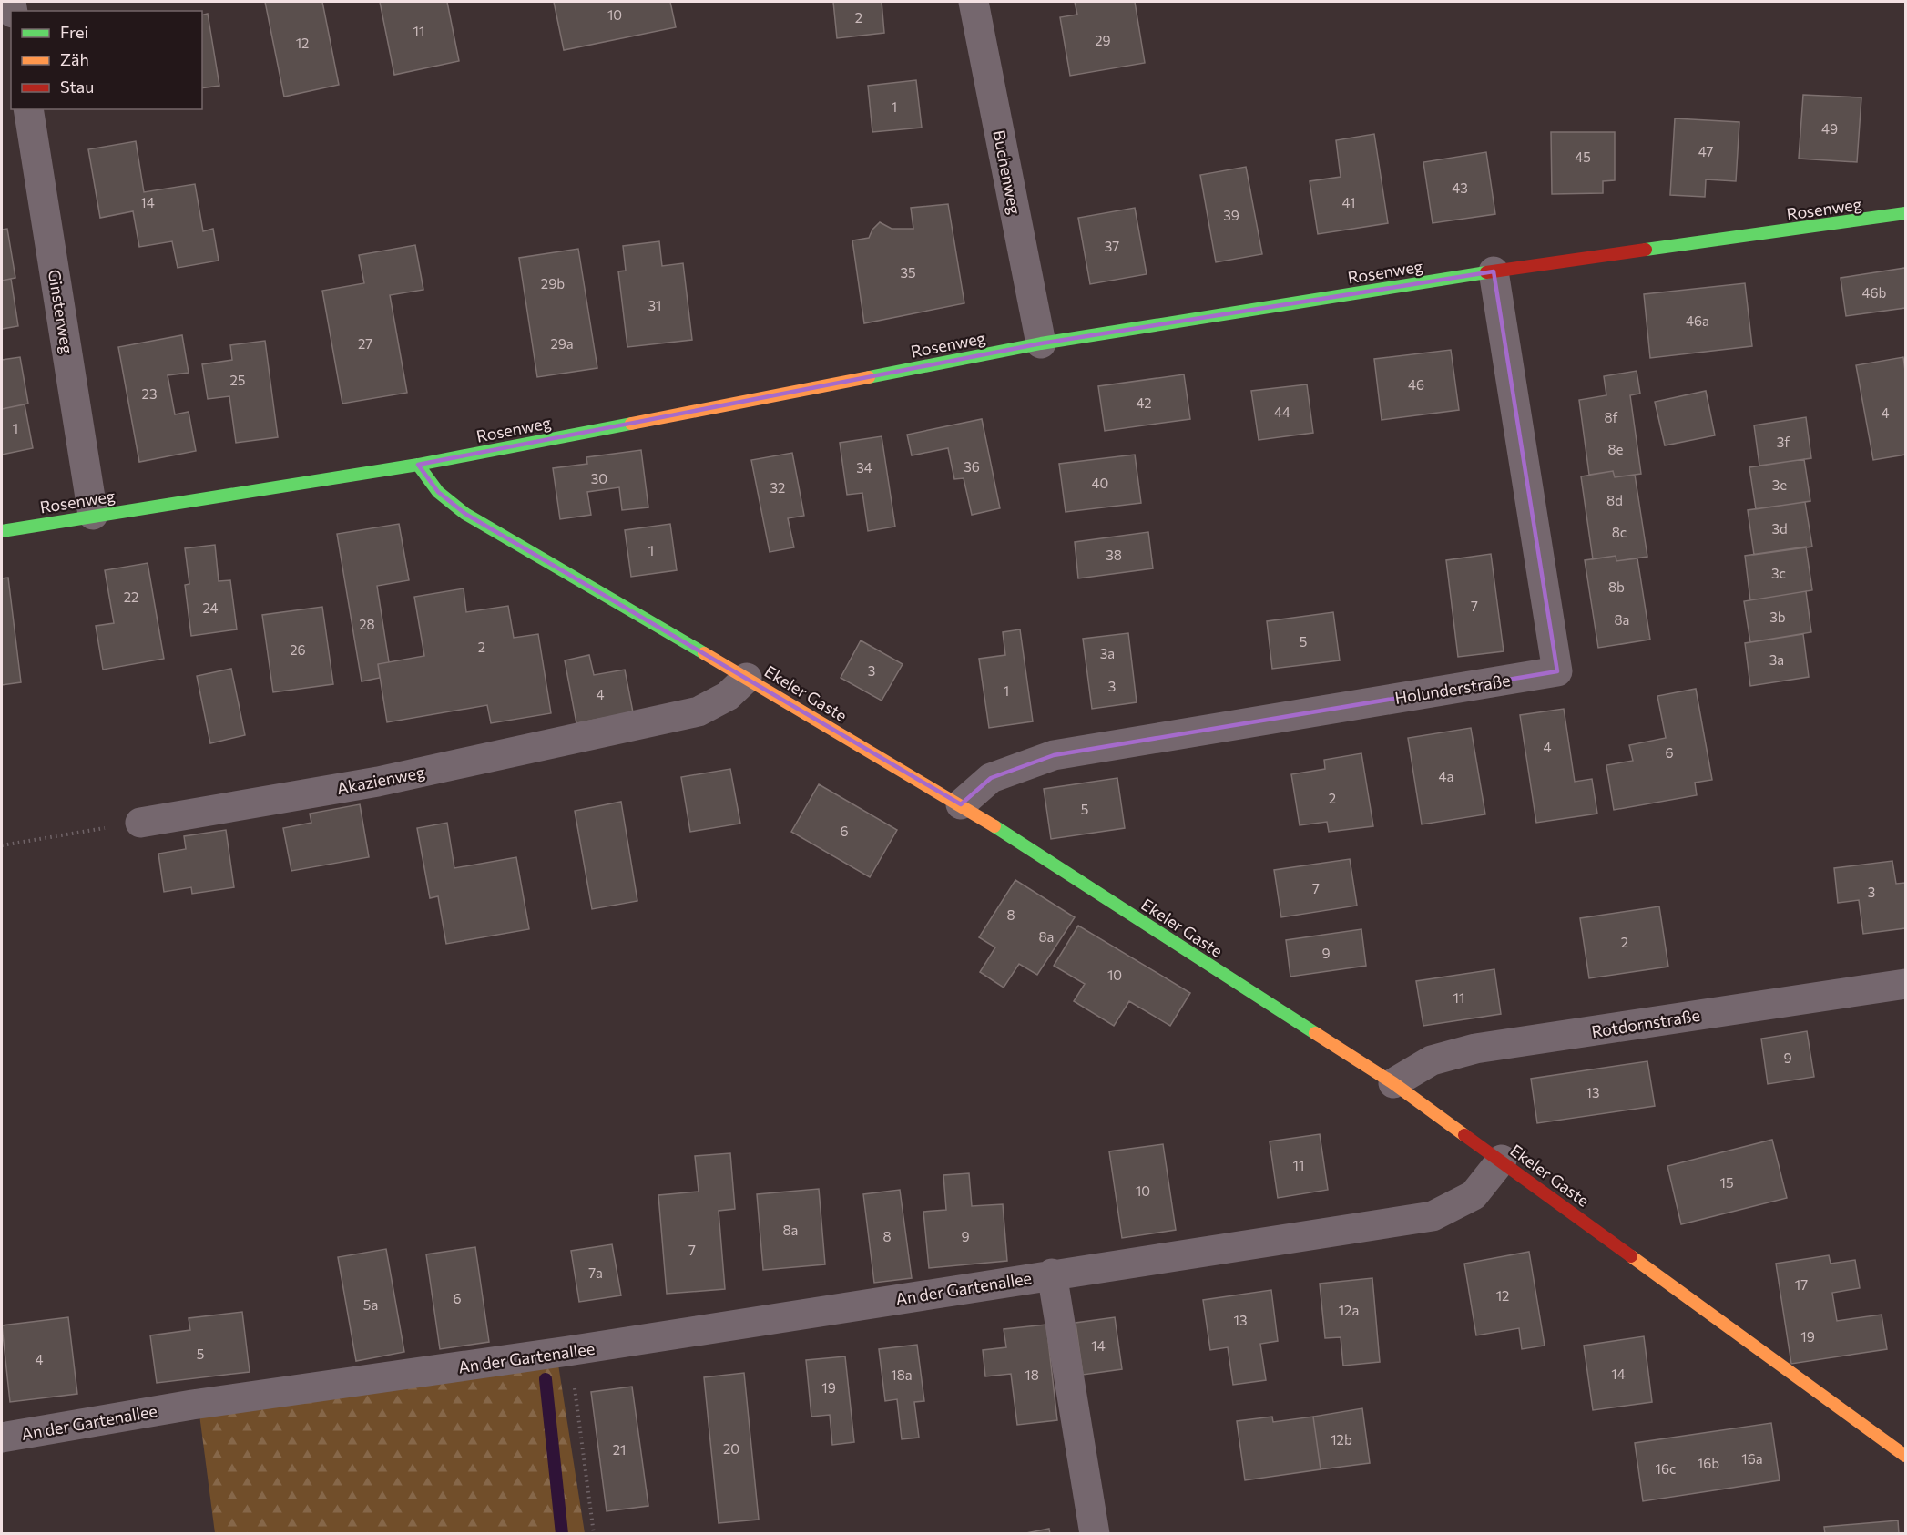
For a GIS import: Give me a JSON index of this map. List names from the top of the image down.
{
  "streets": {
    "street": [
      "Buchenweg",
      "Rosenweg",
      "Ginsterweg",
      "Holunderstraße",
      "Ekeler Gaste",
      "Akazienweg",
      "Rotdornstraße",
      "An der Gartenallee"
    ]
  },
  "crossings": [
    ["Buchenweg", "Rosenweg"],
    ["Rosenweg", "Ginsterweg"],
    ["Rosenweg", "Holunderstraße"],
    ["Rosenweg", "Ekeler Gaste"],
    ["Holunderstraße", "Ekeler Gaste"],
    ["Ekeler Gaste", "Akazienweg"],
    ["Ekeler Gaste", "Rotdornstraße"],
    ["Ekeler Gaste", "An der Gartenallee"]
  ],
  "house_numbers": [
    "10",
    "2",
    "11",
    "29",
    "12",
    "1",
    "49",
    "47",
    "45",
    "43",
    "14",
    "41",
    "39",
    "37",
    "35",
    "29b",
    "46b",
    "31",
    "46a",
    "27",
    "29a",
    "25",
    "46",
    "23",
    "42",
    "44",
    "4",
    "8f",
    "1",
    "3f",
    "8e",
    "36",
    "34",
    "30",
    "40",
    "3e",
    "32",
    "8d",
    "3d",
    "8c",
    "1",
    "38",
    "3c",
    "8b",
    "22",
    "7",
    "24",
    "3b",
    "8a",
    "28",
    "5",
    "2",
    "26",
    "3a",
    "3a",
    "3",
    "3",
    "1",
    "4",
    "4",
    "6",
    "4a",
    "2",
    "5",
    "6",
    "7",
    "3",
    "8",
    "8a",
    "2",
    "9",
    "10",
    "11",
    "9",
    "13",
    "11",
    "15",
    "10",
    "8a",
    "8",
    "9",
    "7",
    "7a",
    "17",
    "12",
    "6",
    "5a",
    "12a",
    "13",
    "19",
    "14",
    "5",
    "4",
    "14",
    "18a",
    "18",
    "19",
    "12b",
    "20",
    "21",
    "16a",
    "16b",
    "16c"
  ],
  "legend": ["Frei", "Zäh", "Stau"]
}
